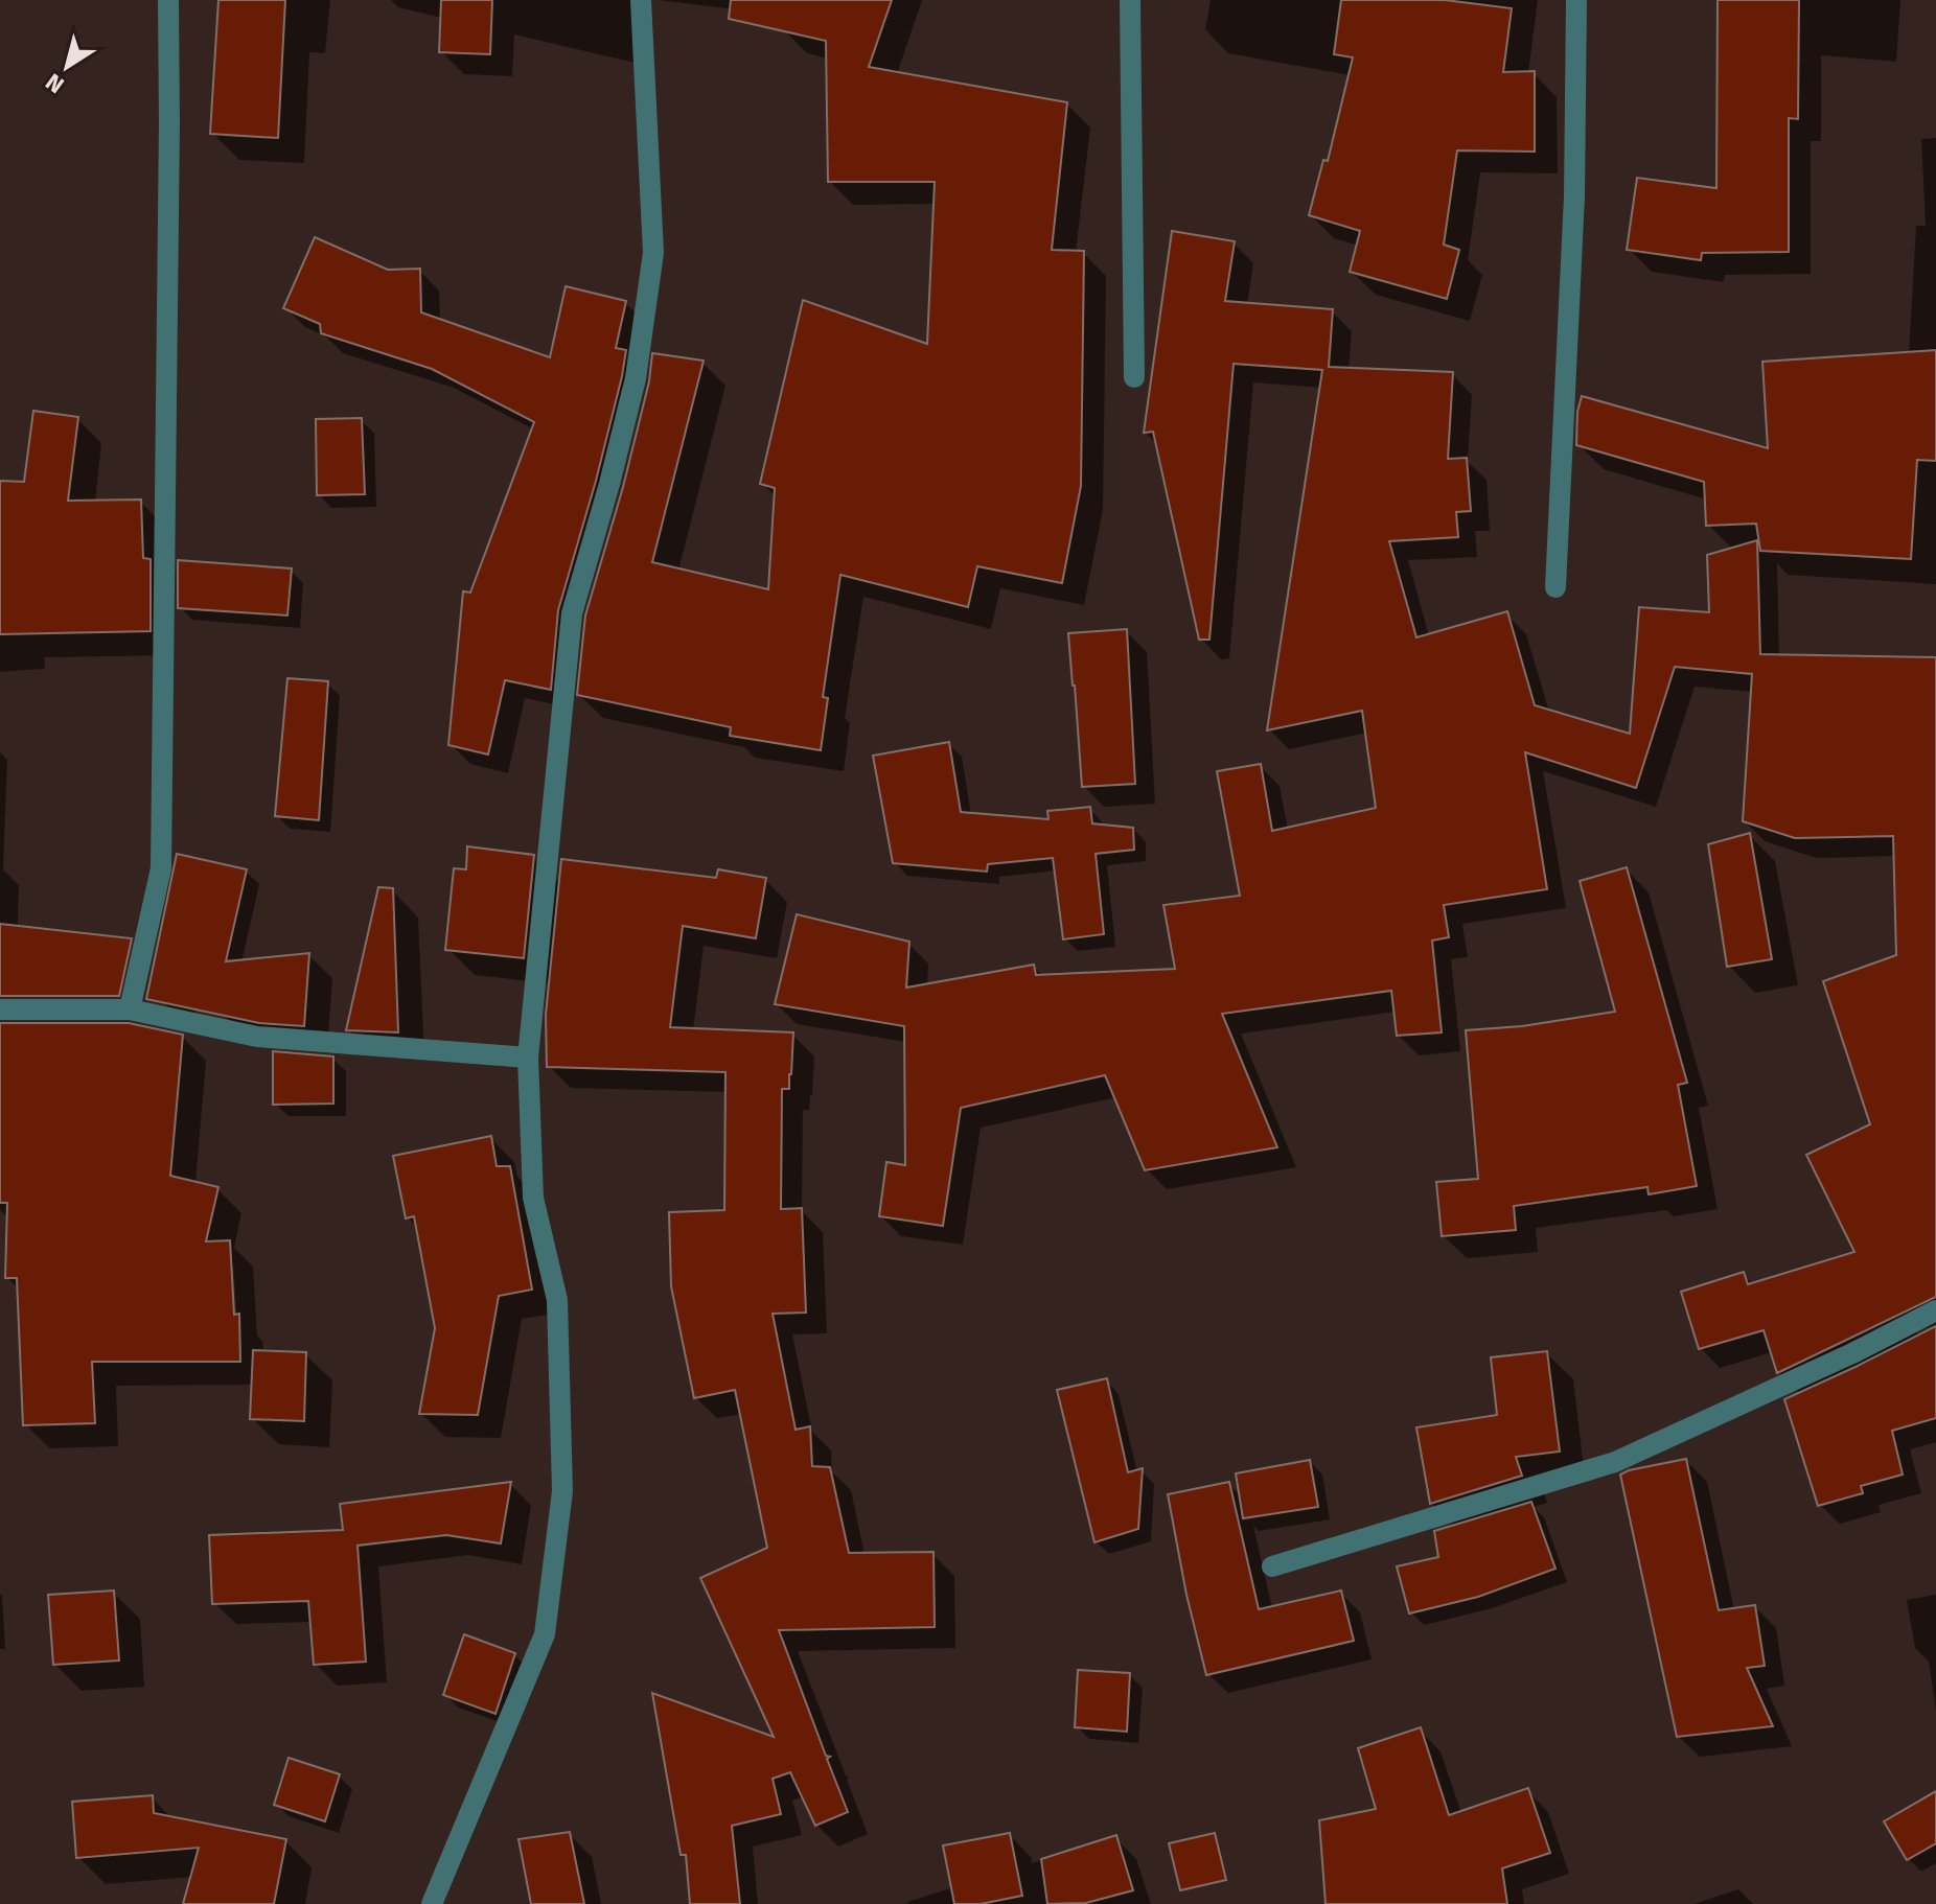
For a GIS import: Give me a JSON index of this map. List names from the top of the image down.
{
  "north": "bottom left"
}
